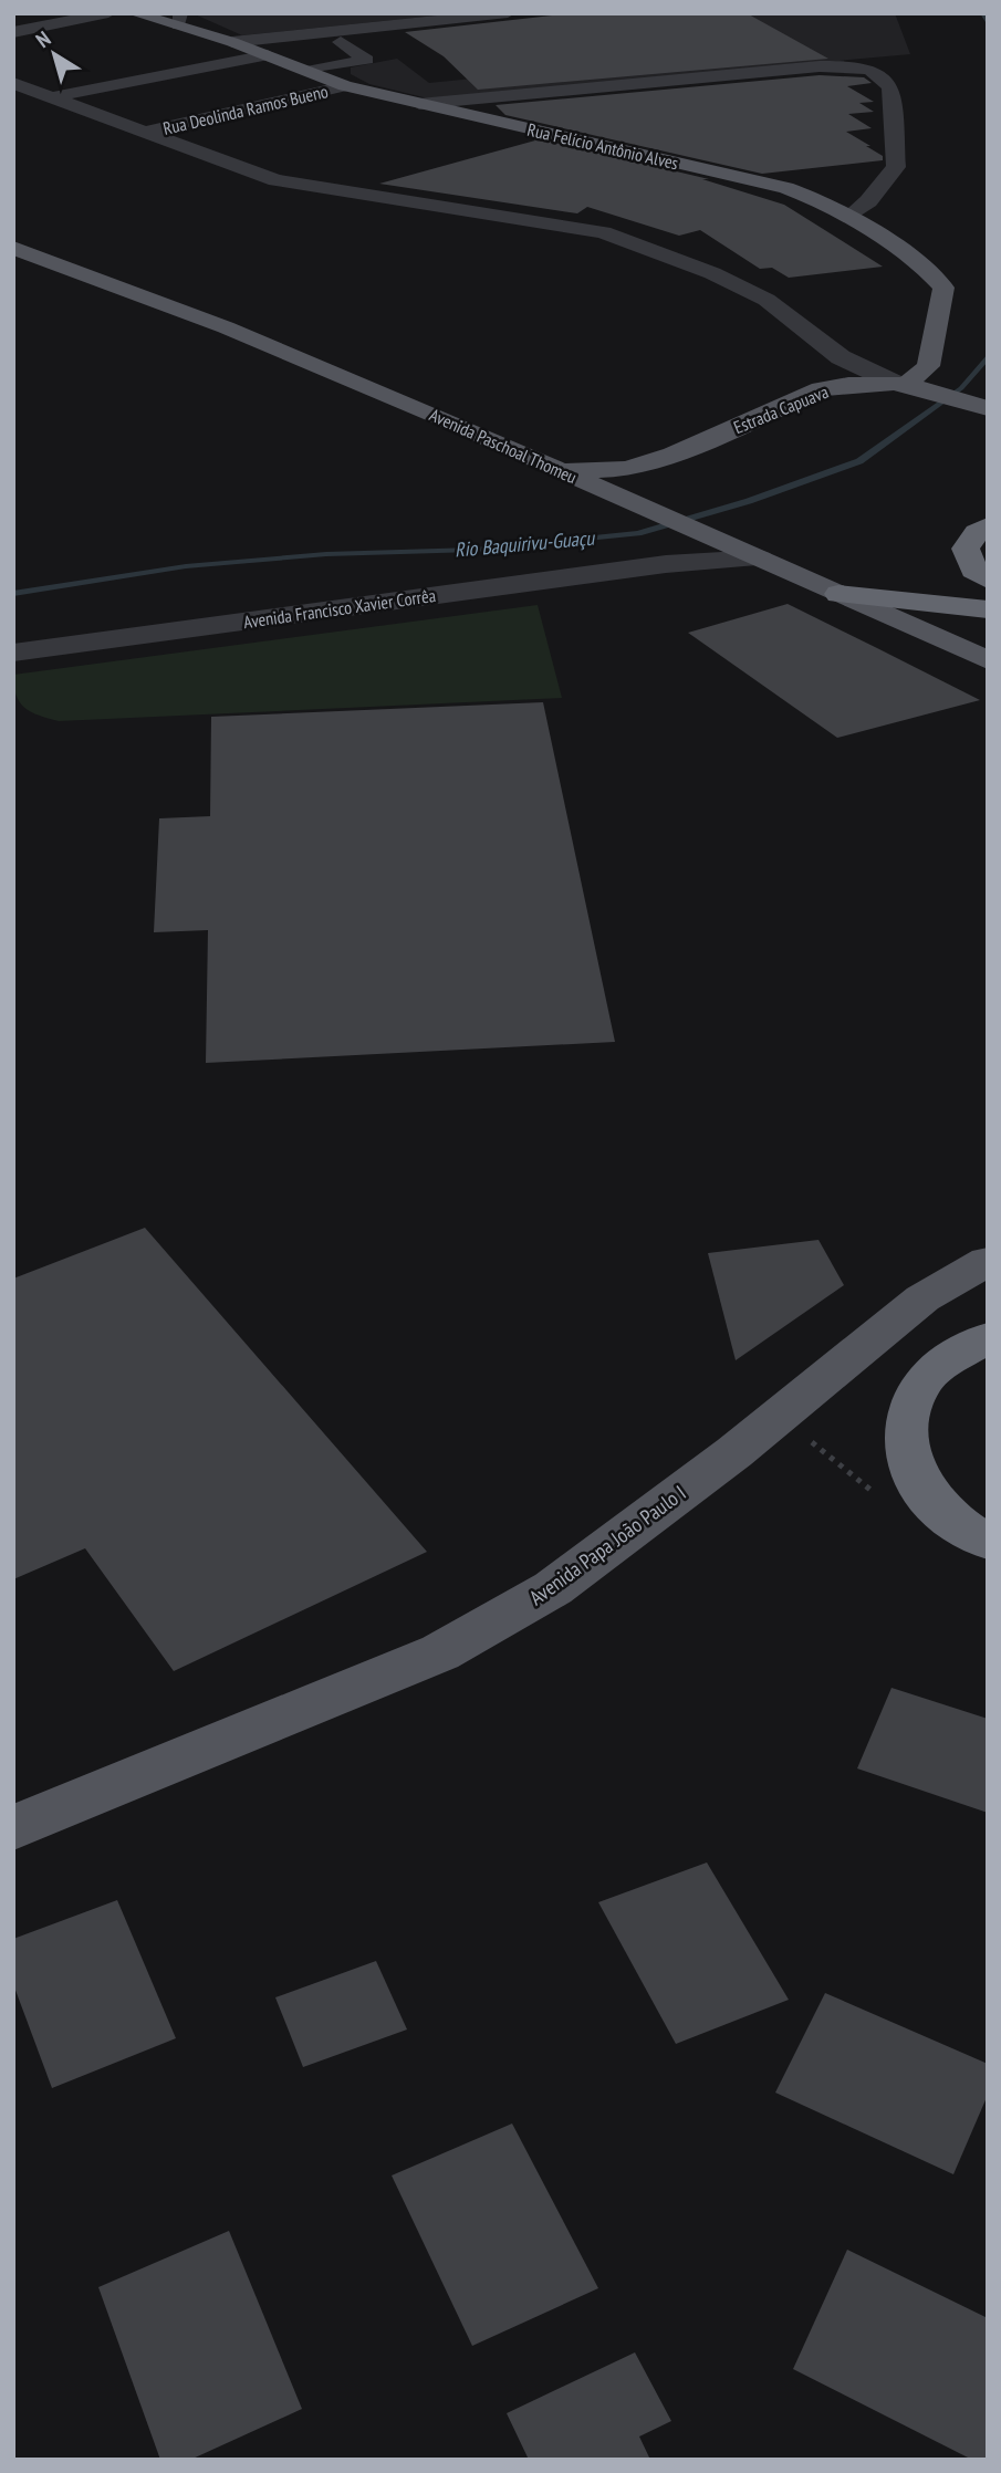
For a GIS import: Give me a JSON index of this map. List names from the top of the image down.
{
  "streets": {
    "main road": [
      "Rua Felício Antônio Alves",
      "Estrada Capuava",
      "Avenida Paschoal Thomeu",
      "Avenida Papa João Paulo I"
    ],
    "street": ["Rua Deolinda Ramos Bueno", "Avenida Francisco Xavier Corrêa"]
  },
  "crossings": [
    ["Rua Deolinda Ramos Bueno", "Rua Felício Antônio Alves"],
    ["Rua Felício Antônio Alves", "Estrada Capuava"],
    ["Estrada Capuava", "Avenida Paschoal Thomeu"],
    ["Avenida Paschoal Thomeu", "Avenida Francisco Xavier Corrêa"]
  ],
  "water": ["Rio Baquirivu-Guaçu"],
  "north": "top left"
}
